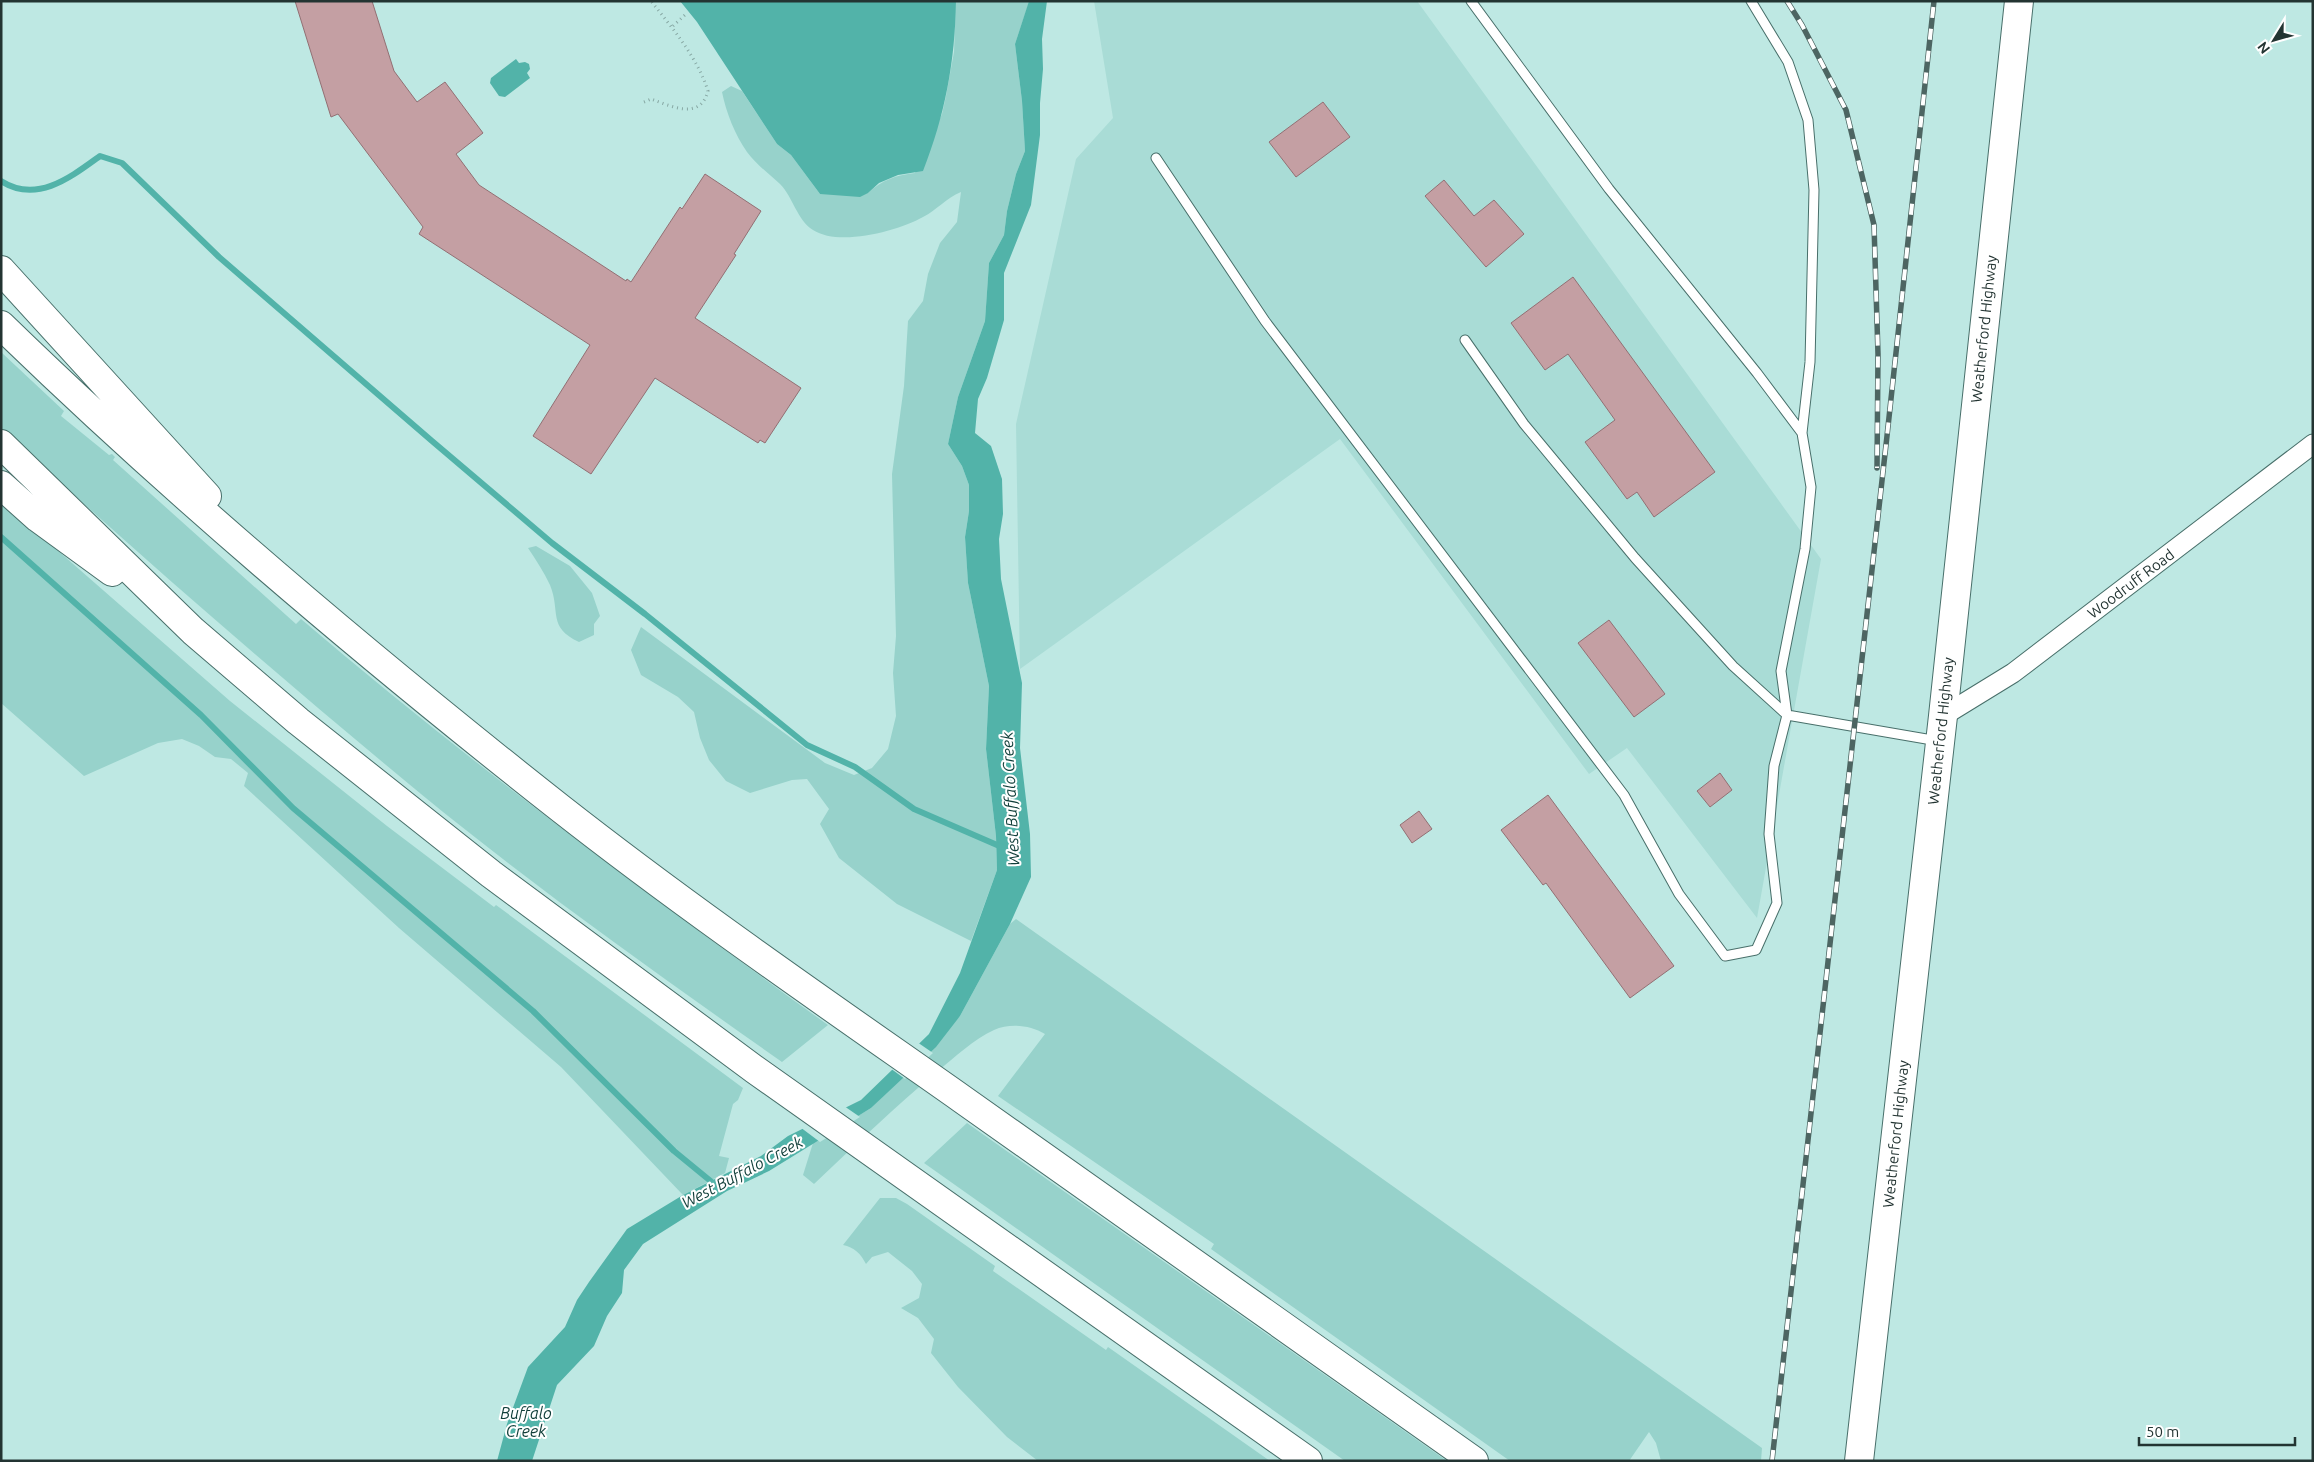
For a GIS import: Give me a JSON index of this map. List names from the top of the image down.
{
  "streets": {
    "main road": ["Weatherford Highway"],
    "street": ["Woodruff Road"]
  },
  "crossings": [
    ["Weatherford Highway", "Woodruff Road"]
  ],
  "water": ["West Buffalo Creek", "Buffalo Creek"],
  "scale_bar": "50 m",
  "north": "bottom left"
}
